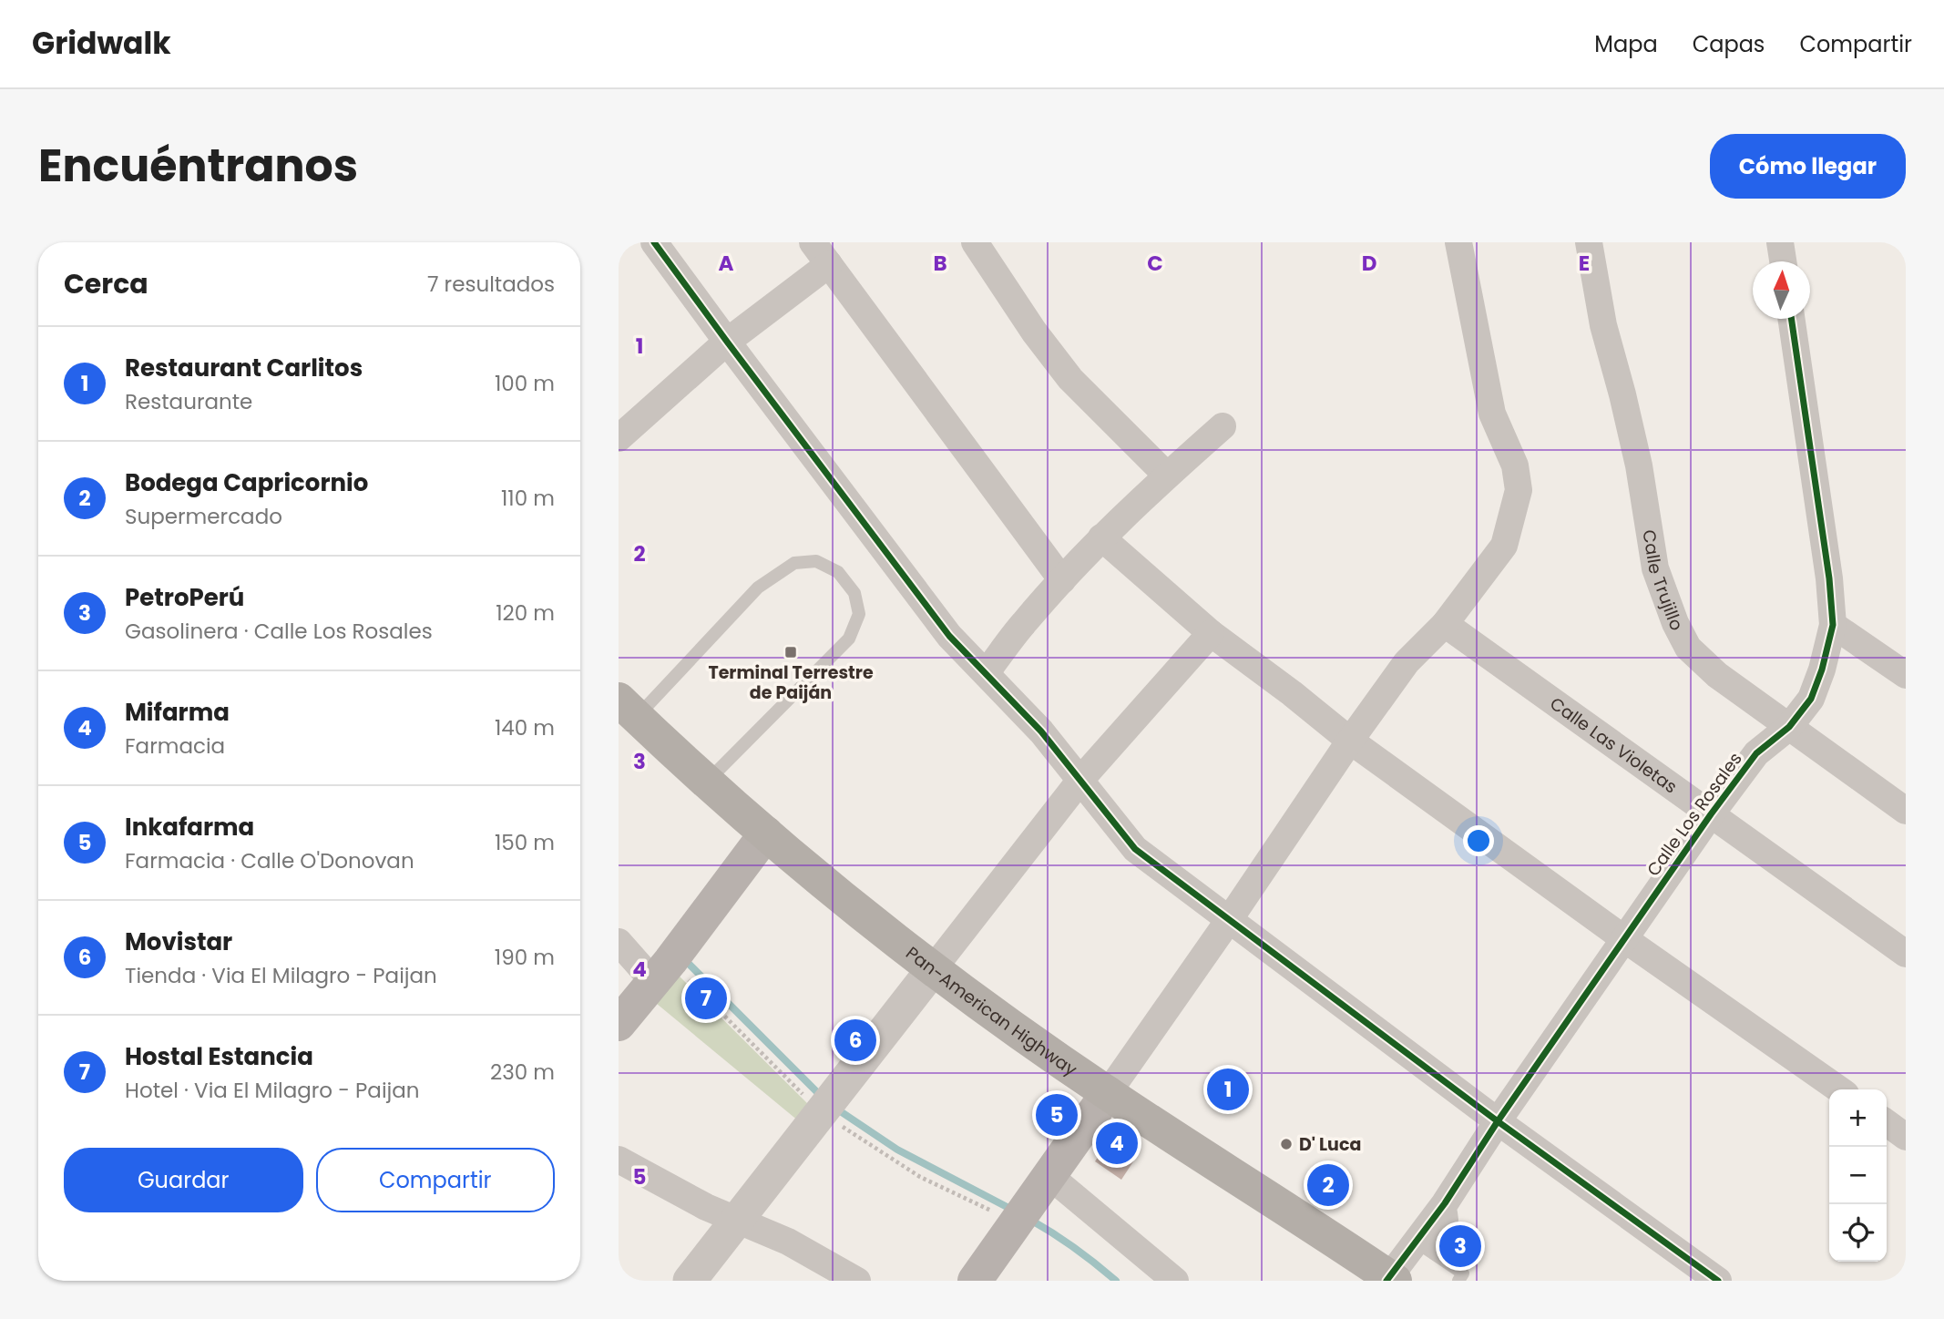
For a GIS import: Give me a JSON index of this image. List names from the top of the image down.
{
  "streets": {
    "highway": ["Pan-American Highway"],
    "street": ["Calle Trujillo", "Calle Las Violetas", "Calle Los Rosales"]
  },
  "crossings": [
    ["Calle Trujillo", "Calle Los Rosales"],
    ["Calle Las Violetas", "Calle Los Rosales"],
    ["Calle Los Rosales", "Pan-American Highway"]
  ],
  "places": {
    "transit": ["Terminal Terrestre de Paiján"],
    "other": ["D' Luca"]
  },
  "north": "top",
  "page": {
    "header": "Gridwalk",
    "nav": ["Mapa", "Capas", "Compartir"],
    "title": "Encuéntranos",
    "buttons": [
      "Cómo llegar",
      ["Guardar", "Compartir"]
    ],
    "heading": ["Cerca", "7 resultados"],
    "list": [
      {
        "mark": "1",
        "name": "Restaurant Carlitos",
        "note": "Restaurante",
        "value": "100 m"
      },
      {
        "mark": "2",
        "name": "Bodega Capricornio",
        "note": "Supermercado",
        "value": "110 m"
      },
      {
        "mark": "3",
        "name": "PetroPerú",
        "note": "Gasolinera · Calle Los Rosales",
        "value": "120 m"
      },
      {
        "mark": "4",
        "name": "Mifarma",
        "note": "Farmacia",
        "value": "140 m"
      },
      {
        "mark": "5",
        "name": "Inkafarma",
        "note": "Farmacia · Calle O'Donovan",
        "value": "150 m"
      },
      {
        "mark": "6",
        "name": "Movistar",
        "note": "Tienda · Via El Milagro - Paijan",
        "value": "190 m"
      },
      {
        "mark": "7",
        "name": "Hostal Estancia",
        "note": "Hotel · Via El Milagro - Paijan",
        "value": "230 m"
      }
    ],
    "pins": [
      "7",
      "6",
      "1",
      "5",
      "4",
      "2",
      "3"
    ],
    "map_buttons": ["+", "−"]
  },
  "grid": {
    "columns": [
      "A",
      "B",
      "C",
      "D",
      "E"
    ],
    "rows": [
      "1",
      "2",
      "3",
      "4",
      "5"
    ]
  }
}
